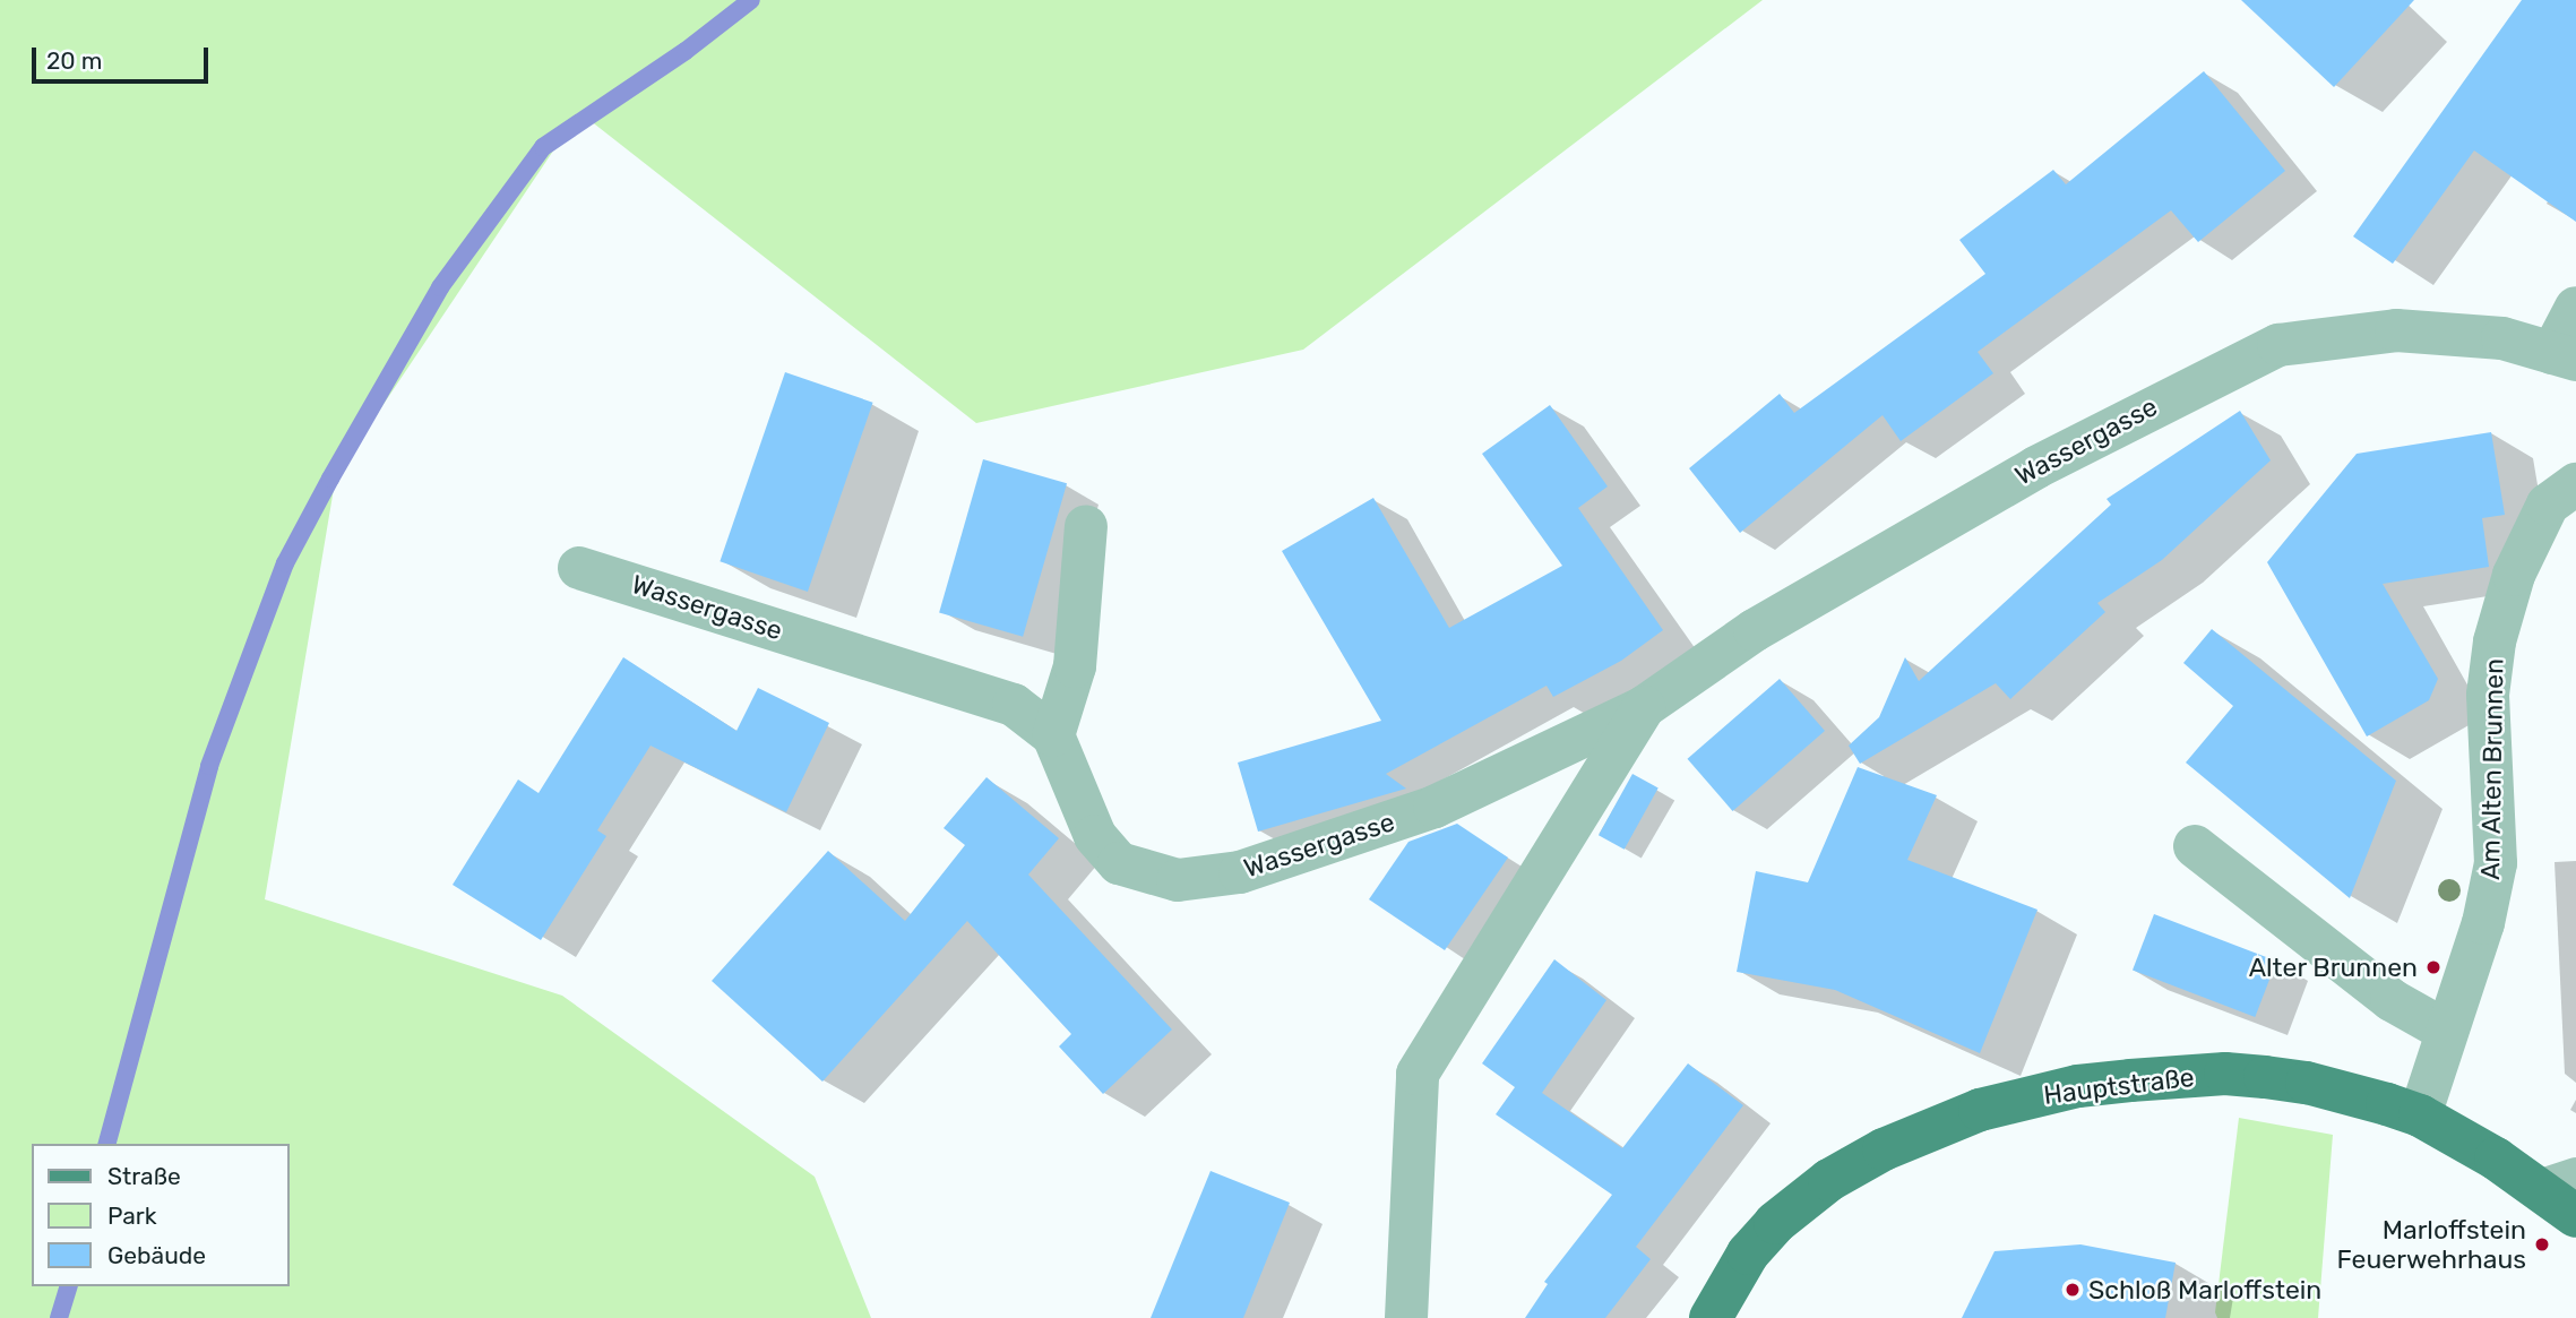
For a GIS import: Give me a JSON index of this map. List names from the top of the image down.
{
  "streets": {
    "main road": ["Hauptstraße"],
    "street": ["Wassergasse", "Am Alten Brunnen"]
  },
  "crossings": [
    ["Am Alten Brunnen", "Hauptstraße"]
  ],
  "places": ["Alter Brunnen", "Marloffstein Feuerwehrhaus", "Schloß Marloffstein"],
  "legend": ["Straße", "Park", "Gebäude"],
  "scale_bar": "20 m"
}
